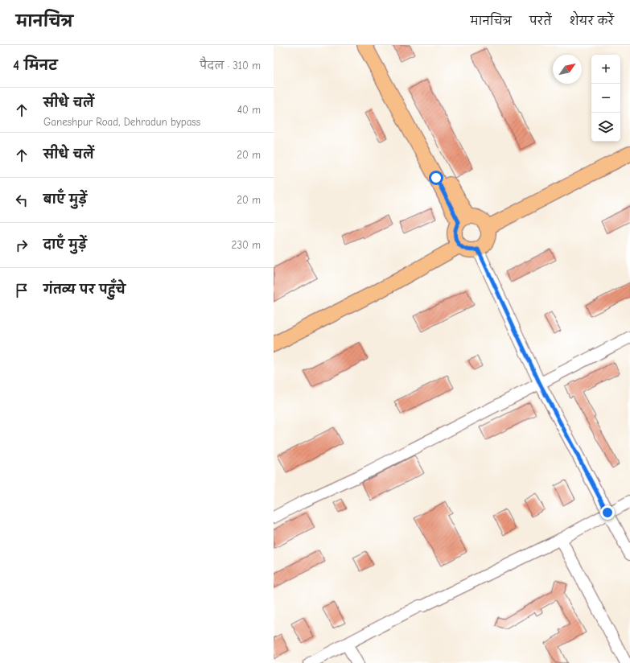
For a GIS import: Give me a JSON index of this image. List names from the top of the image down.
{
  "north": "top right",
  "page": {
    "header": "मानचित्र",
    "nav": ["मानचित्र", "परतें", "शेयर करें"],
    "heading": ["4 मिनट", "पैदल · 310 m"],
    "map_buttons": ["+", "−"],
    "list": [
      ["सीधे चलें", "Ganeshpur Road, Dehradun bypass", "40 m"],
      ["सीधे चलें", "20 m"],
      ["बाएँ मुड़ें", "20 m"],
      ["दाएँ मुड़ें", "230 m"],
      "गंतव्य पर पहुँचे"
    ]
  }
}
